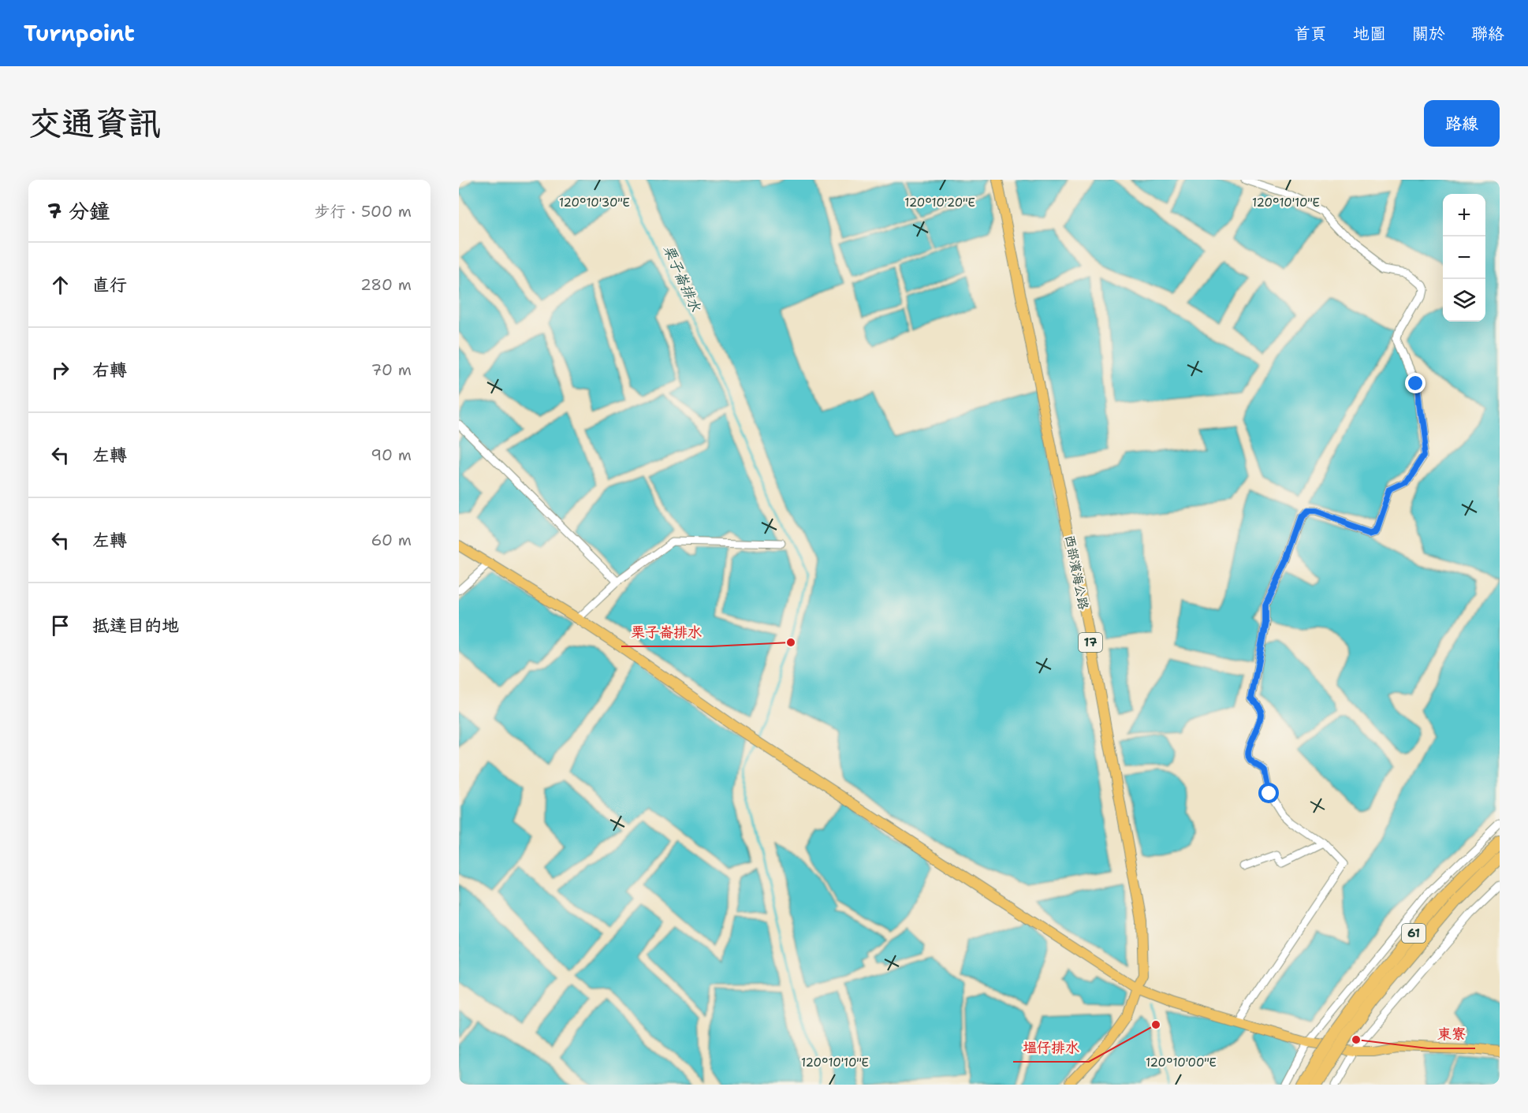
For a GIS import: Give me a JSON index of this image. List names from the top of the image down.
{
  "streets": {
    "highway": ["61"],
    "main road": ["西部濱海公路", "17"]
  },
  "water": ["栗子崙排水"],
  "places": ["栗子崙排水", "塭仔排水", "東寮"],
  "page": {
    "header": "Turnpoint",
    "nav": [
      "首頁",
      "地圖",
      "關於",
      "聯絡"
    ],
    "buttons": "路線",
    "title": "交通資訊",
    "heading": ["7 分鐘", "步行 · 500 m"],
    "map_buttons": ["+", "−"],
    "list": [
      ["直行", "280 m"],
      ["右轉", "70 m"],
      ["左轉", "90 m"],
      ["左轉", "60 m"],
      "抵達目的地"
    ]
  },
  "coordinates": [
    "120°10'30\"E",
    "120°10'20\"E",
    "120°10'10\"E",
    "120°10'00\"E"
  ]
}
